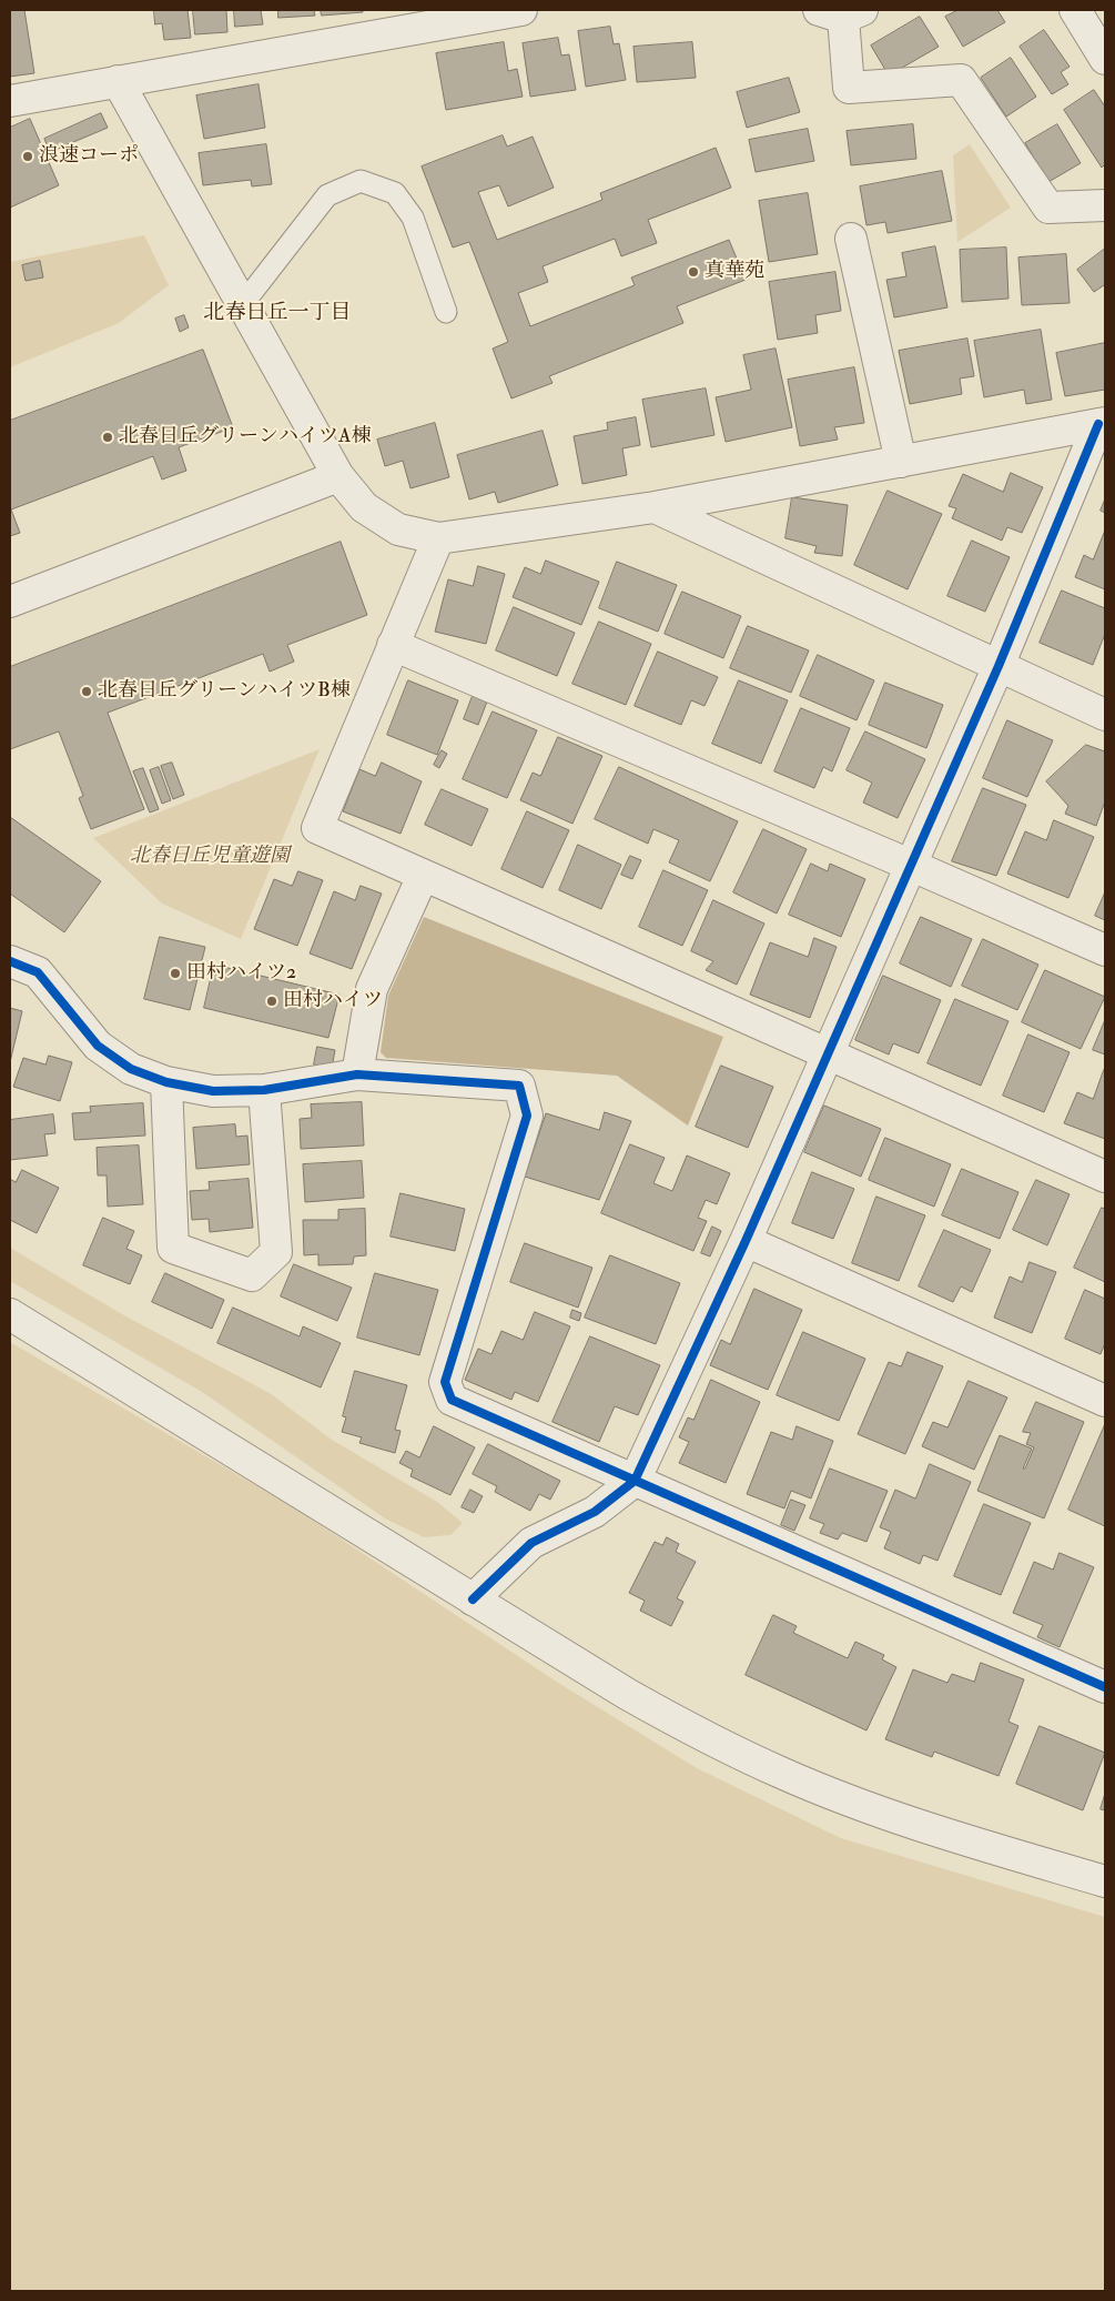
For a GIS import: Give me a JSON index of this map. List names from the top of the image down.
{
  "districts": ["北春日丘一丁目"],
  "parks": ["北春日丘児童遊園"],
  "places": [
    "浪速コーポ",
    "真華苑",
    "北春日丘グリーンハイツA棟",
    "北春日丘グリーンハイツB棟",
    "田村ハイツ2",
    "田村ハイツ"
  ]
}
